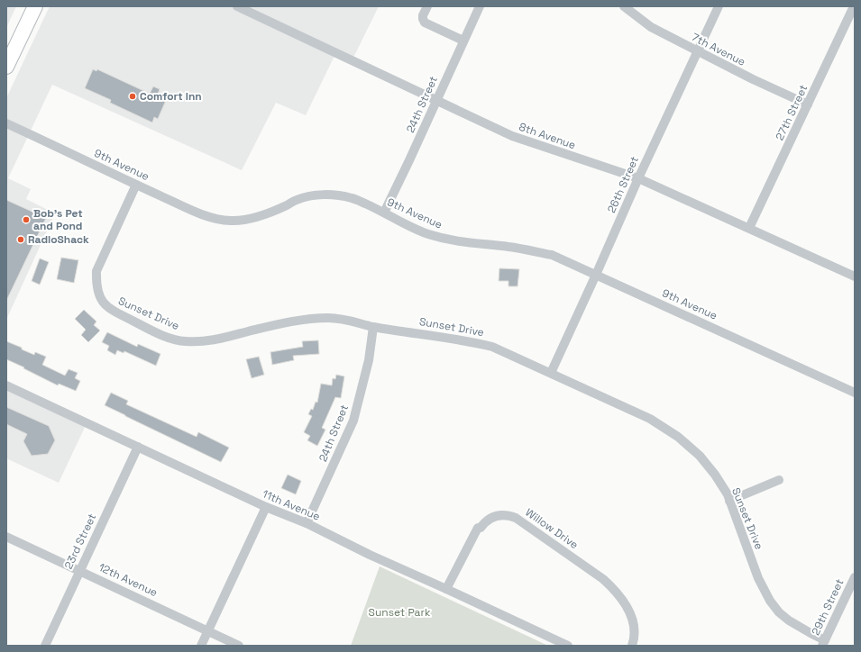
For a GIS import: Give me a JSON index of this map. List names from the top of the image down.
{
  "streets": {
    "street": [
      "7th Avenue",
      "24th Street",
      "27th Street",
      "8th Avenue",
      "9th Avenue",
      "26th Street",
      "Sunset Drive",
      "11th Avenue",
      "Willow Drive",
      "23rd Street",
      "12th Avenue",
      "29th Street"
    ]
  },
  "crossings": [
    ["7th Avenue", "27th Street"],
    ["7th Avenue", "26th Street"],
    ["24th Street", "8th Avenue"],
    ["24th Street", "9th Avenue"],
    ["24th Street", "Sunset Drive"],
    ["24th Street", "11th Avenue"],
    ["27th Street", "8th Avenue"],
    ["8th Avenue", "26th Street"],
    ["9th Avenue", "26th Street"],
    ["9th Avenue", "Sunset Drive"],
    ["26th Street", "Sunset Drive"],
    ["Sunset Drive", "29th Street"],
    ["11th Avenue", "Willow Drive"],
    ["11th Avenue", "23rd Street"],
    ["23rd Street", "12th Avenue"]
  ],
  "parks": ["Sunset Park"],
  "places": ["Comfort Inn", "Bob's Pet and Pond", "RadioShack"]
}
